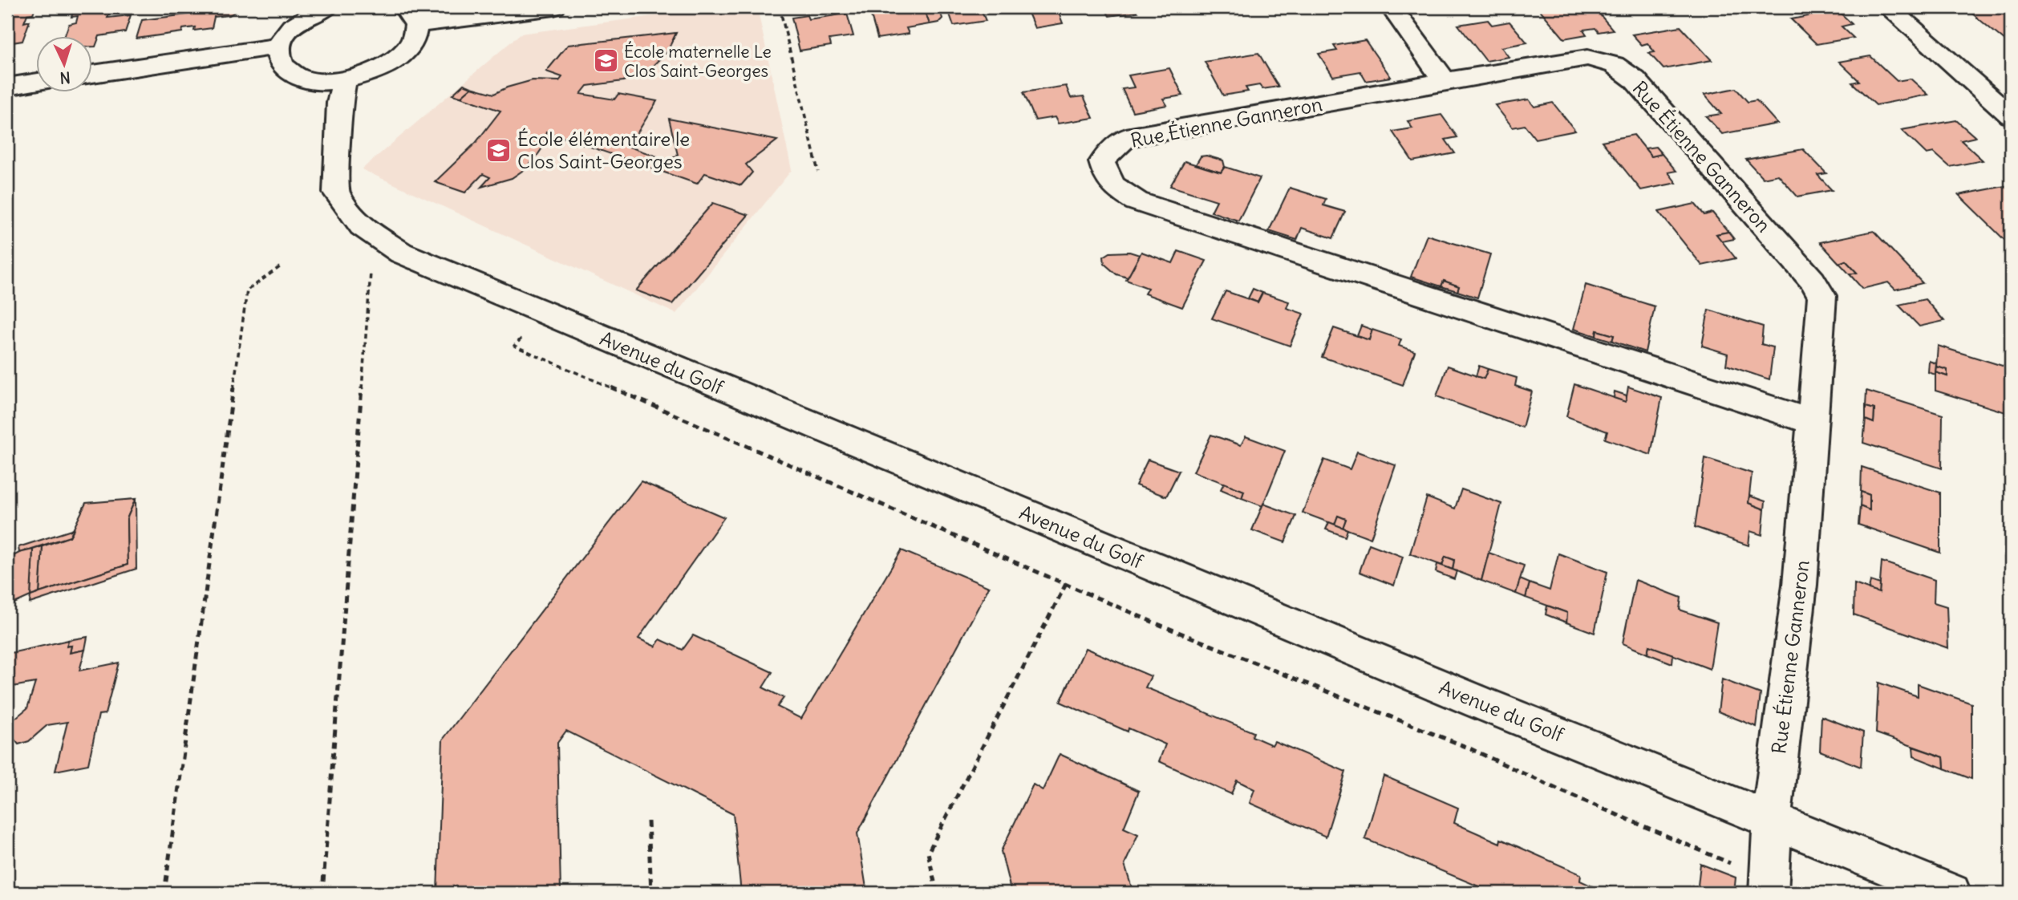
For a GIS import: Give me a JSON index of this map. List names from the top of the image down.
{
  "streets": {
    "street": ["Rue Étienne Ganneron", "Avenue du Golf"]
  },
  "crossings": [
    ["Rue Étienne Ganneron", "Avenue du Golf"]
  ],
  "places": {
    "school or university": ["École maternelle Le Clos Saint-Georges", "École élémentaire le Clos Saint-Georges"]
  },
  "north": "bottom"
}
